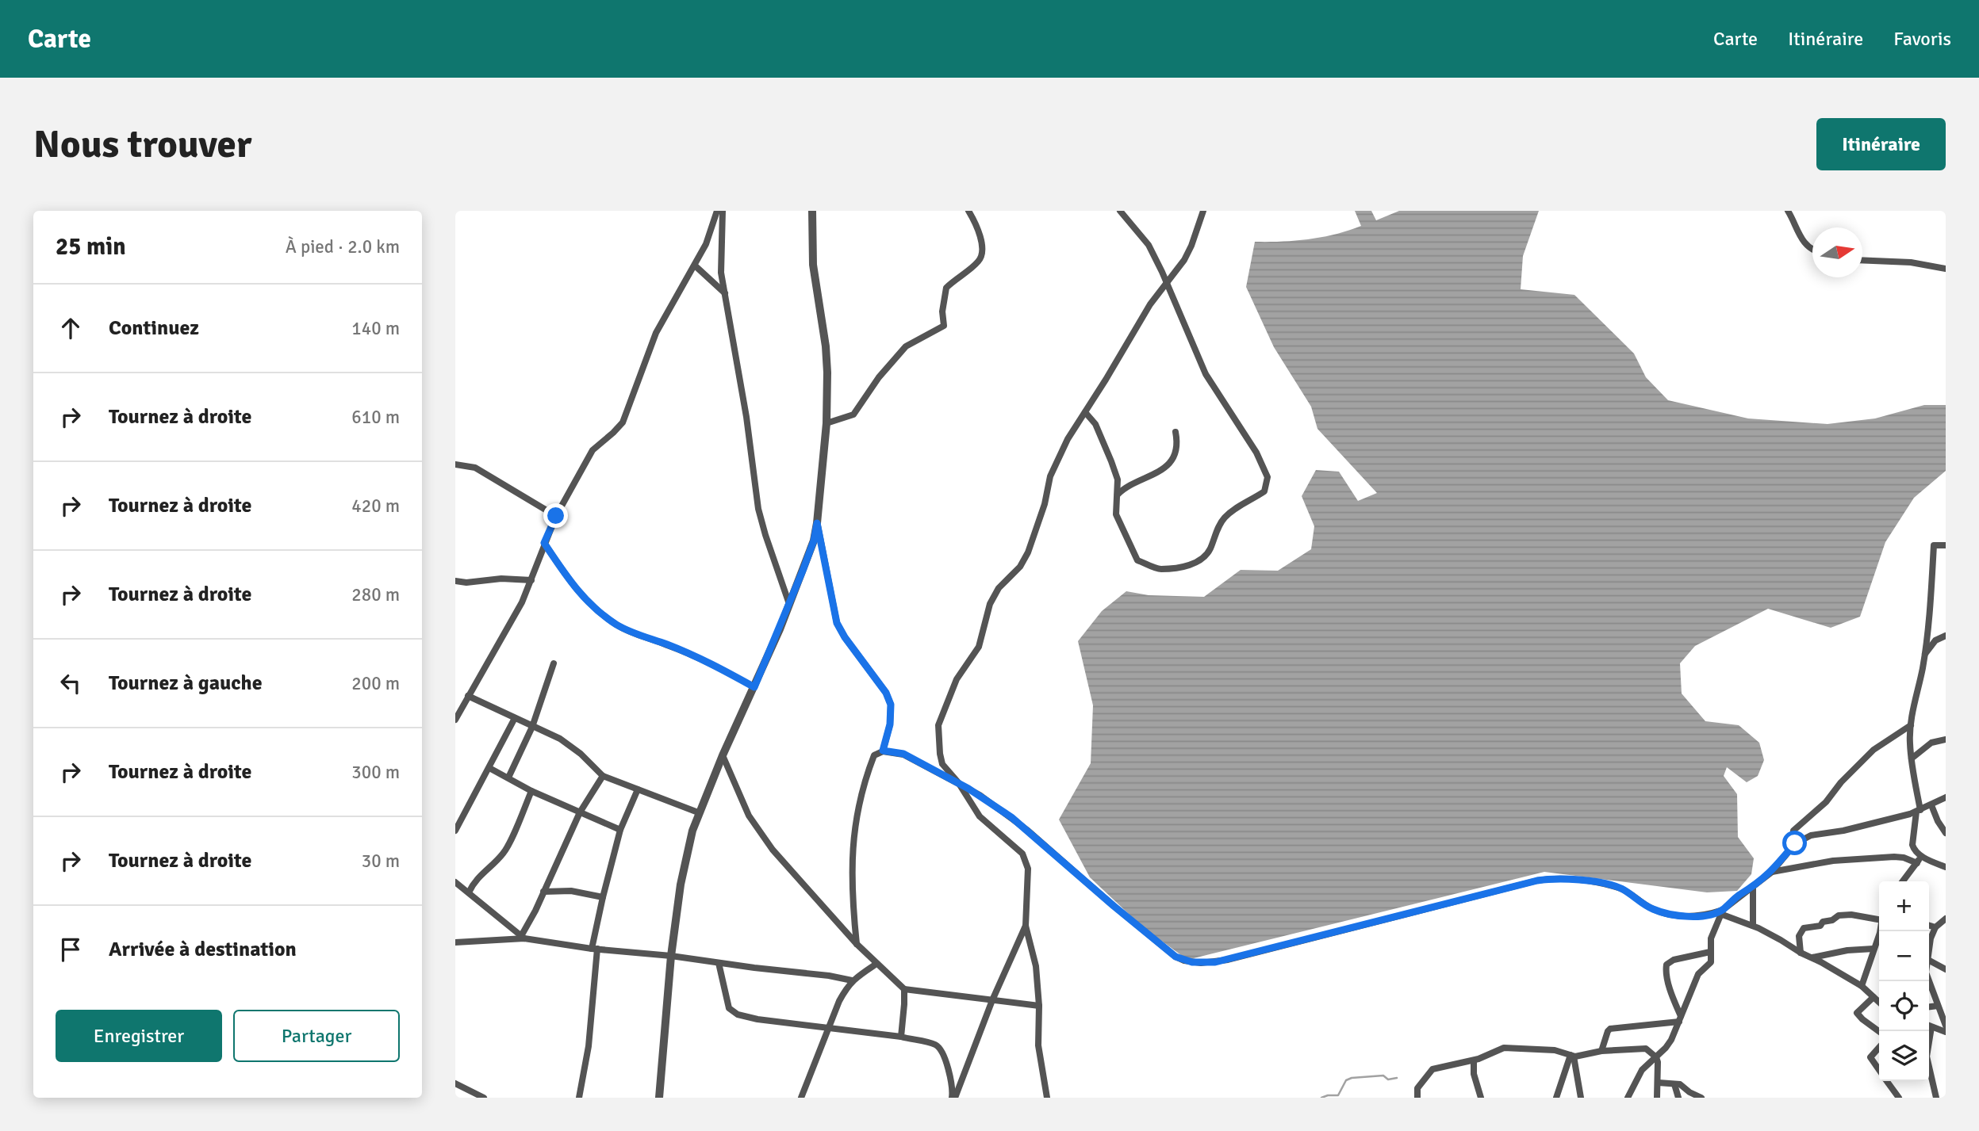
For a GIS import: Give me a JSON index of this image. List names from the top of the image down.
{
  "north": "right",
  "page": {
    "header": "Carte",
    "nav": ["Carte", "Itinéraire", "Favoris"],
    "buttons": [
      "Itinéraire",
      ["Enregistrer", "Partager"]
    ],
    "title": "Nous trouver",
    "heading": ["25 min", "À pied · 2.0 km"],
    "list": [
      ["Continuez", "140 m"],
      ["Tournez à droite", "610 m"],
      ["Tournez à droite", "420 m"],
      ["Tournez à droite", "280 m"],
      ["Tournez à gauche", "200 m"],
      ["Tournez à droite", "300 m"],
      ["Tournez à droite", "30 m"],
      "Arrivée à destination"
    ],
    "map_buttons": ["+", "−"]
  }
}
